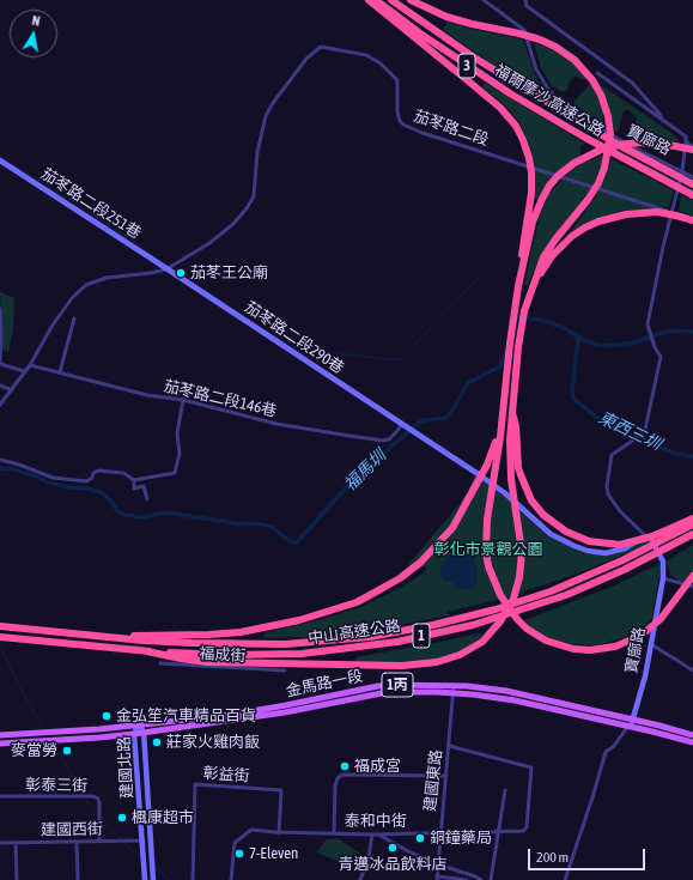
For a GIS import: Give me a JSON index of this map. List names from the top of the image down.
{
  "streets": {
    "highway": [
      "3",
      "福爾摩沙高速公路",
      "中山高速公路",
      "1"
    ],
    "main road": ["金馬路一段", "1丙"],
    "street": [
      "茄苳路二段",
      "寶廍路",
      "茄苳路二段251巷",
      "茄苳路二段290巷",
      "茄苳路二段146巷",
      "福成街",
      "建國北路",
      "彰益街",
      "建國東路",
      "彰泰三街",
      "泰和中街",
      "建國西街"
    ]
  },
  "crossings": [
    ["茄苳路二段", "茄苳路二段251巷"],
    ["茄苳路二段", "茄苳路二段290巷"],
    ["茄苳路二段", "茄苳路二段146巷"],
    ["寶廍路", "金馬路一段"],
    ["茄苳路二段251巷", "茄苳路二段290巷"],
    ["茄苳路二段290巷", "茄苳路二段146巷"],
    ["金馬路一段", "建國北路"],
    ["金馬路一段", "建國東路"],
    ["建國北路", "建國西街"],
    ["彰益街", "泰和中街"],
    ["建國東路", "泰和中街"],
    ["彰泰三街", "建國西街"]
  ],
  "water": ["東西三圳", "福馬圳"],
  "parks": ["彰化市景觀公園"],
  "places": [
    "茄苳王公廟",
    "金弘笙汽車精品百貨",
    "莊家火雞肉飯",
    "麥當勞",
    "福成宮",
    "楓康超市",
    "銅鐘藥局",
    "青邁冰品飲料店",
    "7-Eleven"
  ],
  "scale_bar": "200 m",
  "north": "top"
}
